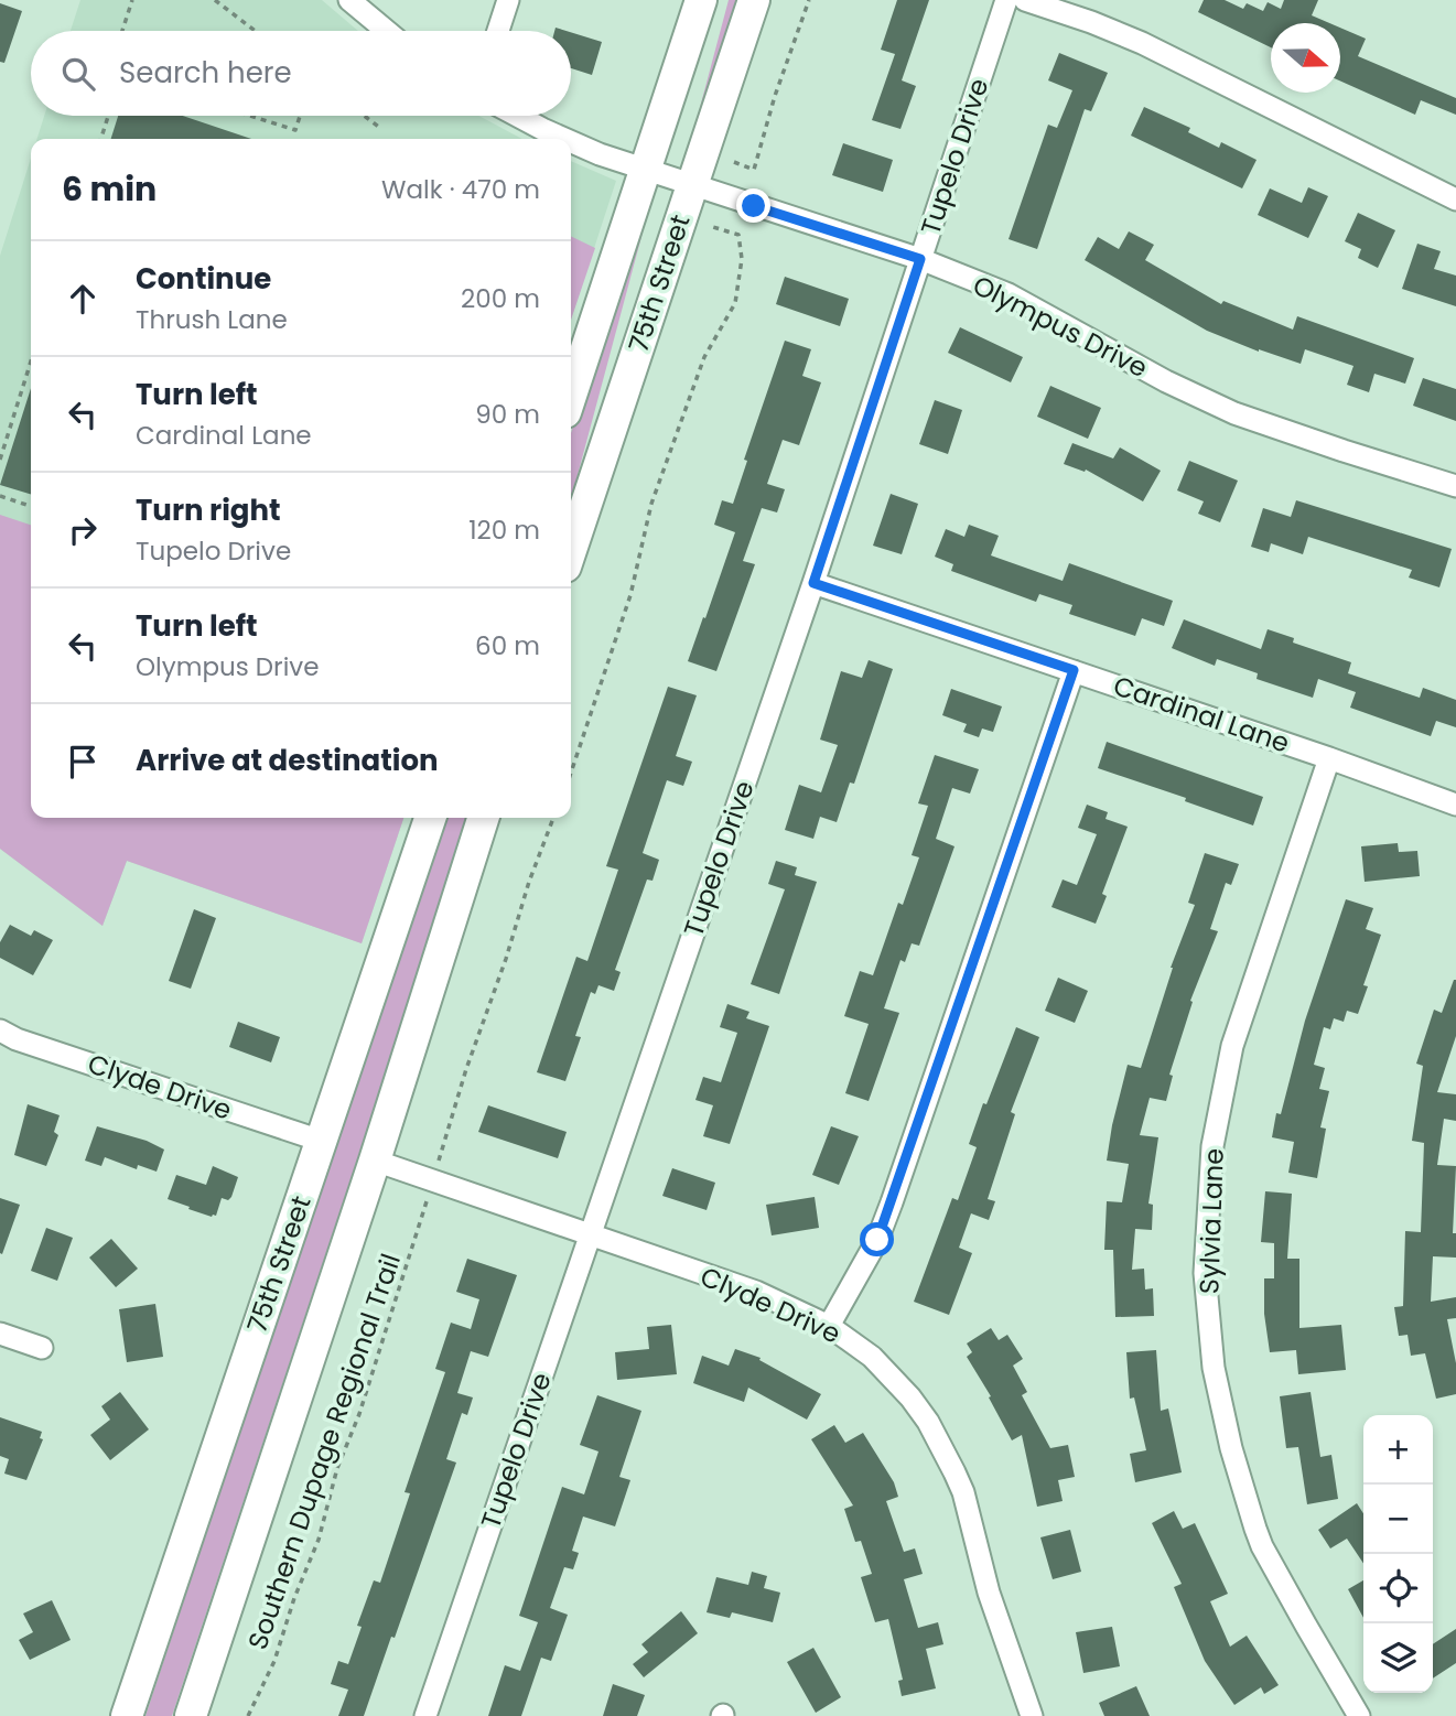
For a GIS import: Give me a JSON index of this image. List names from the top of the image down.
{
  "streets": {
    "main road": ["75th Street"],
    "street": [
      "Tupelo Drive",
      "Olympus Drive",
      "Cardinal Lane",
      "Clyde Drive",
      "Sylvia Lane"
    ],
    "path": ["Southern Dupage Regional Trail"]
  },
  "crossings": [
    ["Tupelo Drive", "Olympus Drive"],
    ["Tupelo Drive", "Cardinal Lane"],
    ["Tupelo Drive", "Clyde Drive"],
    ["75th Street", "Olympus Drive"],
    ["75th Street", "Clyde Drive"],
    ["Cardinal Lane", "Sylvia Lane"]
  ],
  "north": "right",
  "page": {
    "search": "Search here",
    "heading": ["6 min", "Walk · 470 m"],
    "list": [
      ["Continue", "Thrush Lane", "200 m"],
      ["Turn left", "Cardinal Lane", "90 m"],
      ["Turn right", "Tupelo Drive", "120 m"],
      ["Turn left", "Olympus Drive", "60 m"],
      "Arrive at destination"
    ],
    "map_buttons": ["+", "−"]
  }
}
